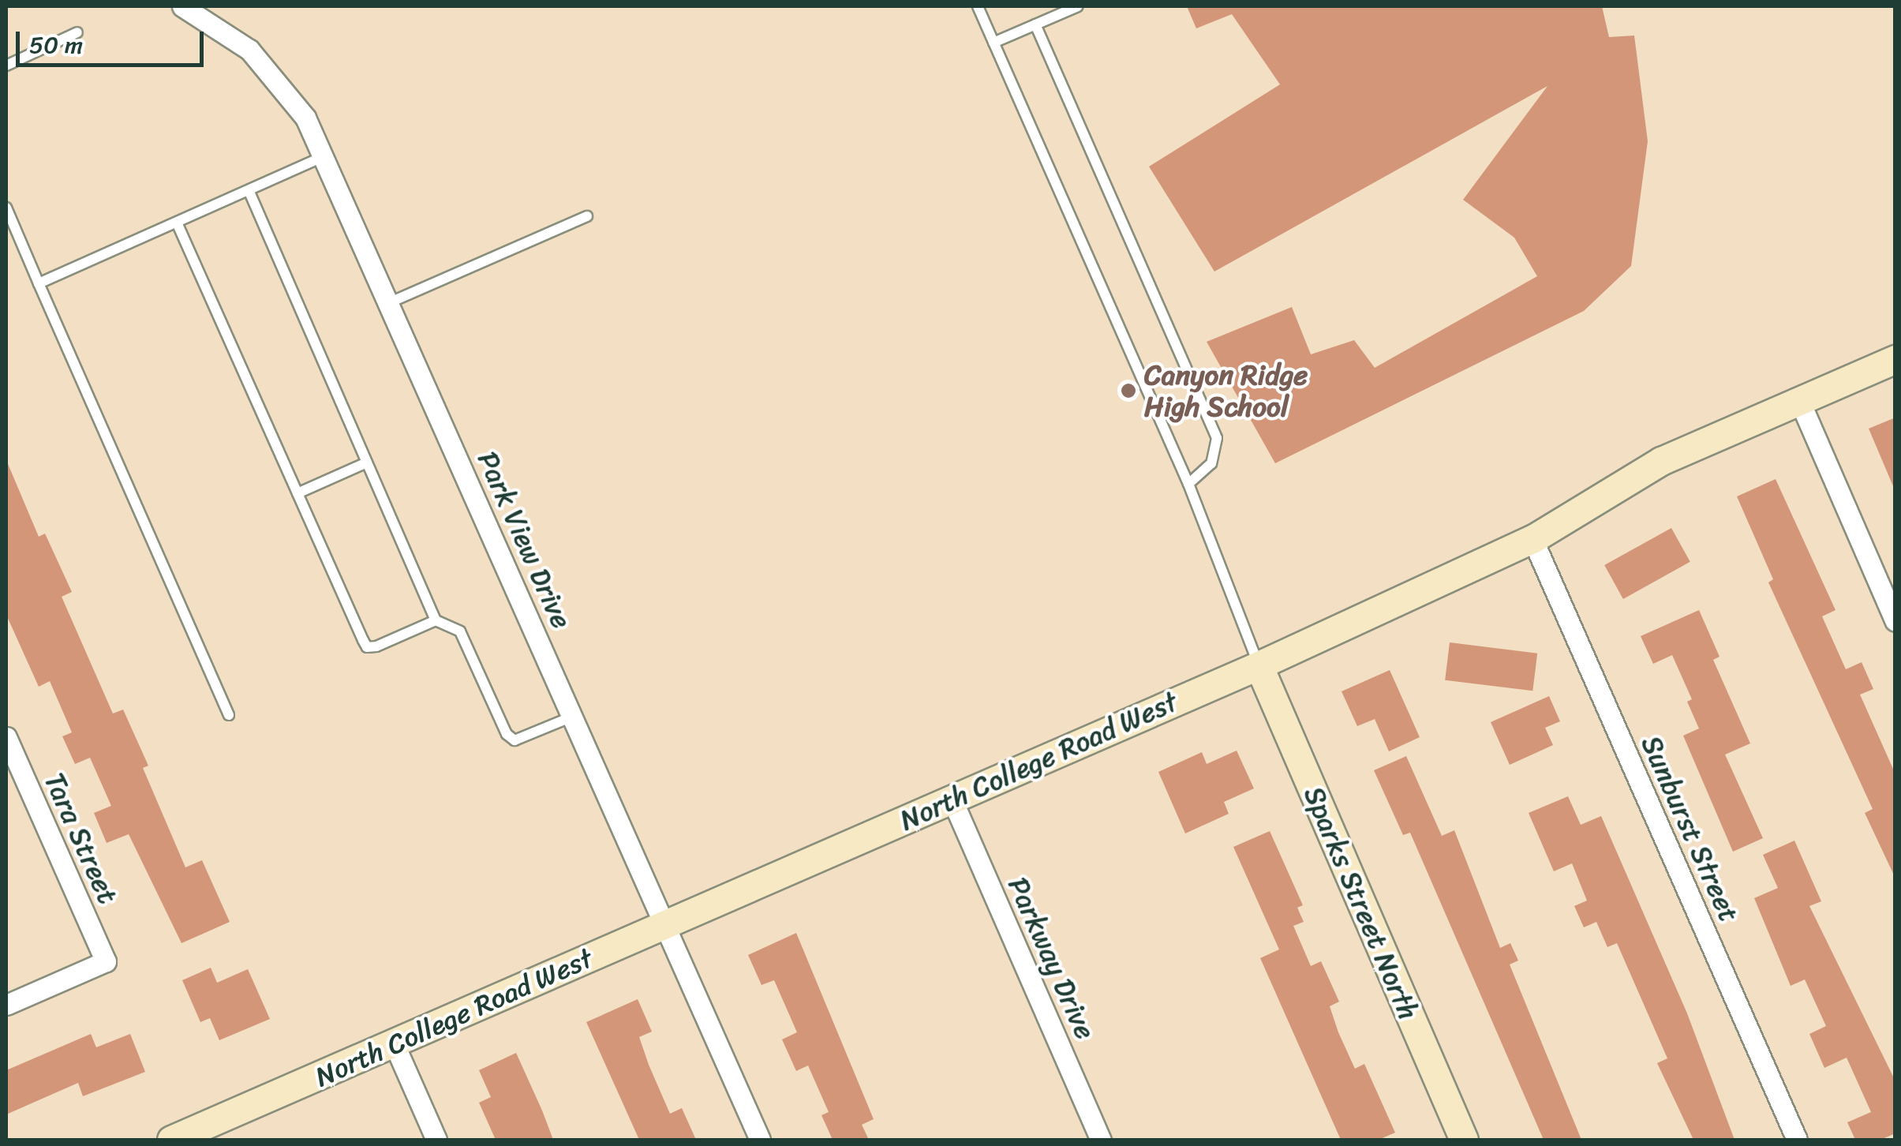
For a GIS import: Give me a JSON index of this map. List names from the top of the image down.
{
  "streets": {
    "street": [
      "Park View Drive",
      "North College Road West",
      "Sunburst Street",
      "Tara Street",
      "Sparks Street North",
      "Parkway Drive"
    ]
  },
  "crossings": [
    ["Park View Drive", "North College Road West"],
    ["North College Road West", "Sunburst Street"],
    ["North College Road West", "Sparks Street North"],
    ["North College Road West", "Parkway Drive"]
  ],
  "places": ["Canyon Ridge High School"],
  "scale_bar": "50 m"
}
